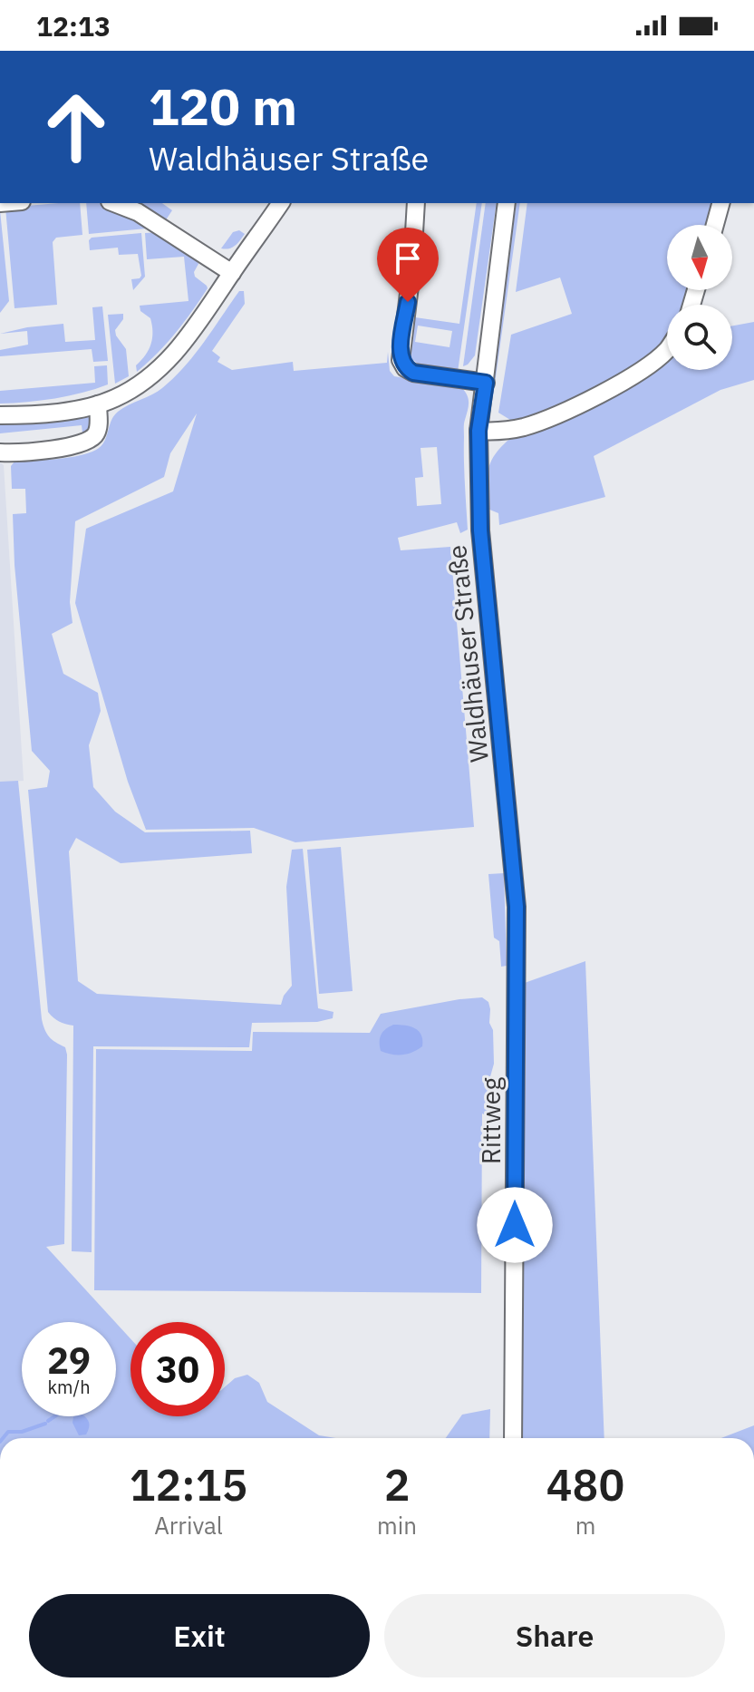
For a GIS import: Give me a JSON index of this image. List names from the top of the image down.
{
  "streets": {
    "street": ["Waldhäuser Straße", "Rittweg"]
  },
  "crossings": [
    ["Waldhäuser Straße", "Rittweg"]
  ],
  "north": "bottom",
  "page": {
    "status": "12:13",
    "turn": ["120 m", "Waldhäuser Straße"],
    "speed": "29 km/h",
    "limit": "30",
    "eta": [
      "12:15",
      "Arrival",
      "2",
      "min",
      "480",
      "m"
    ],
    "buttons": ["Exit", "Share"]
  }
}
